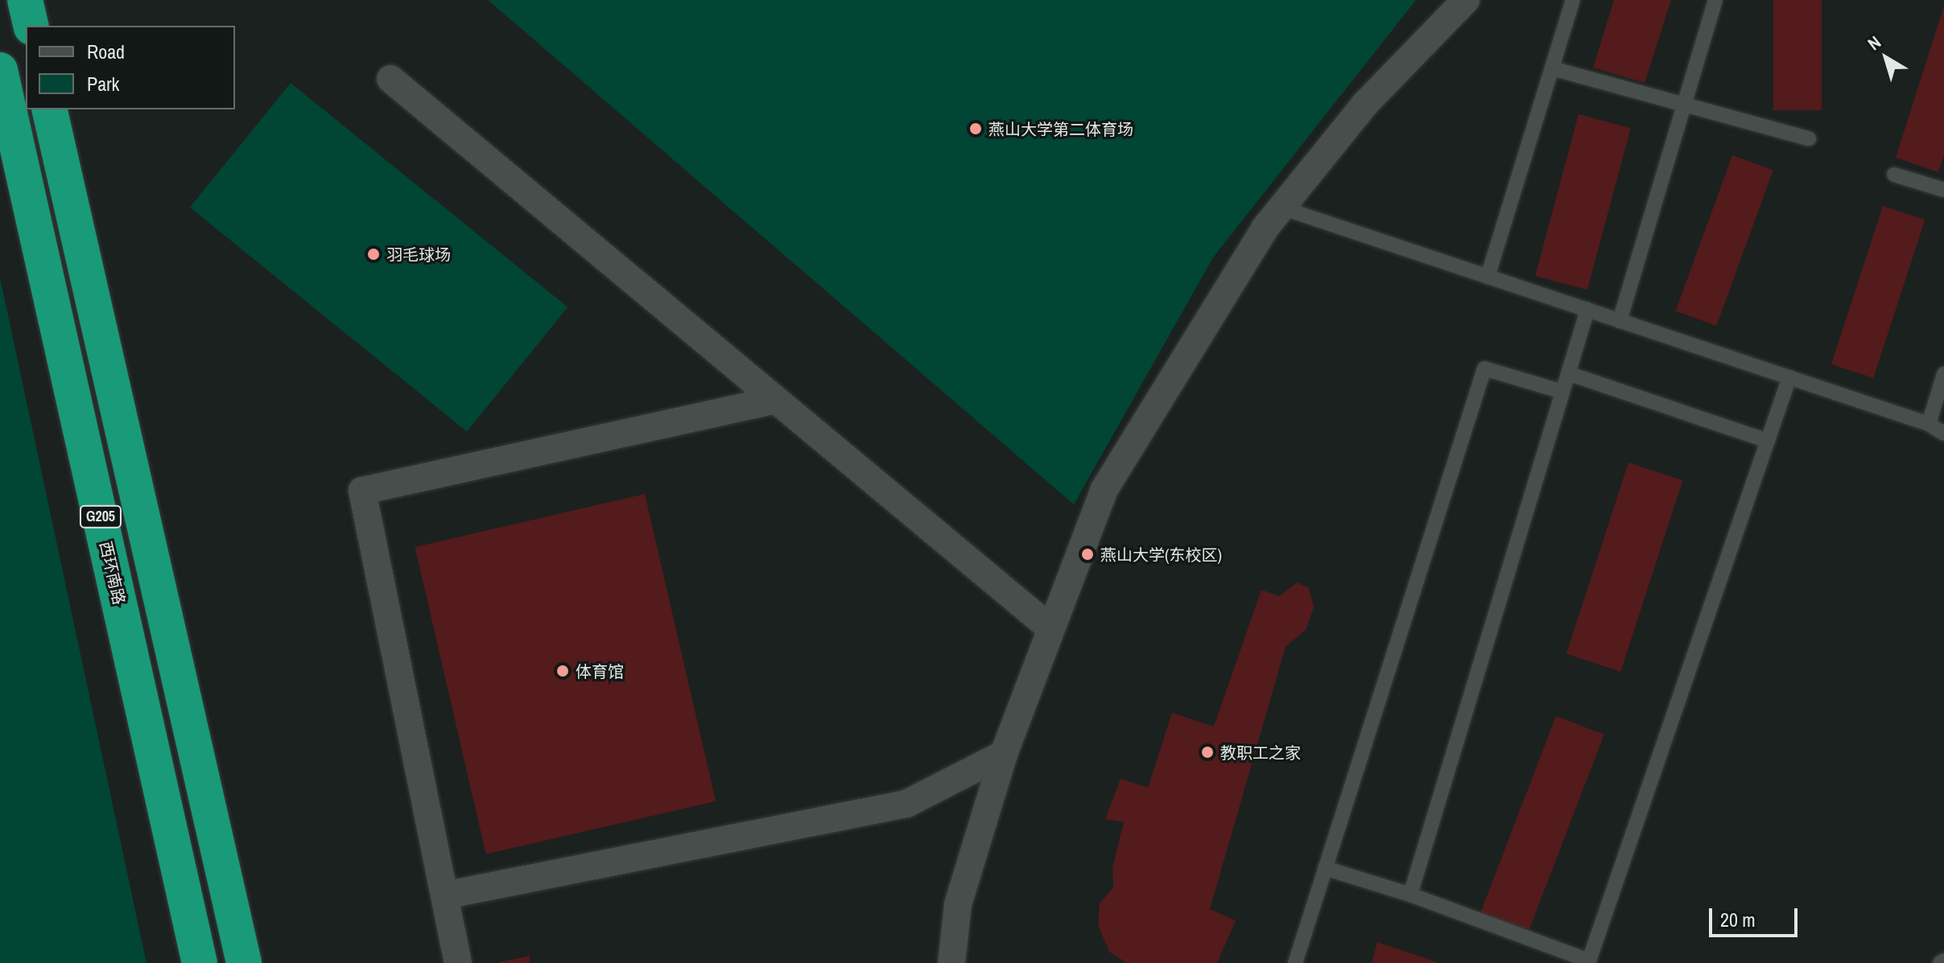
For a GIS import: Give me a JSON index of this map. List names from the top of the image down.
{
  "streets": {
    "highway": ["G205", "西环南路"]
  },
  "places": [
    "燕山大学第二体育场",
    "羽毛球场",
    "燕山大学(东校区)",
    "体育馆",
    "教职工之家"
  ],
  "legend": ["Road", "Park"],
  "scale_bar": "20 m",
  "north": "top left"
}
